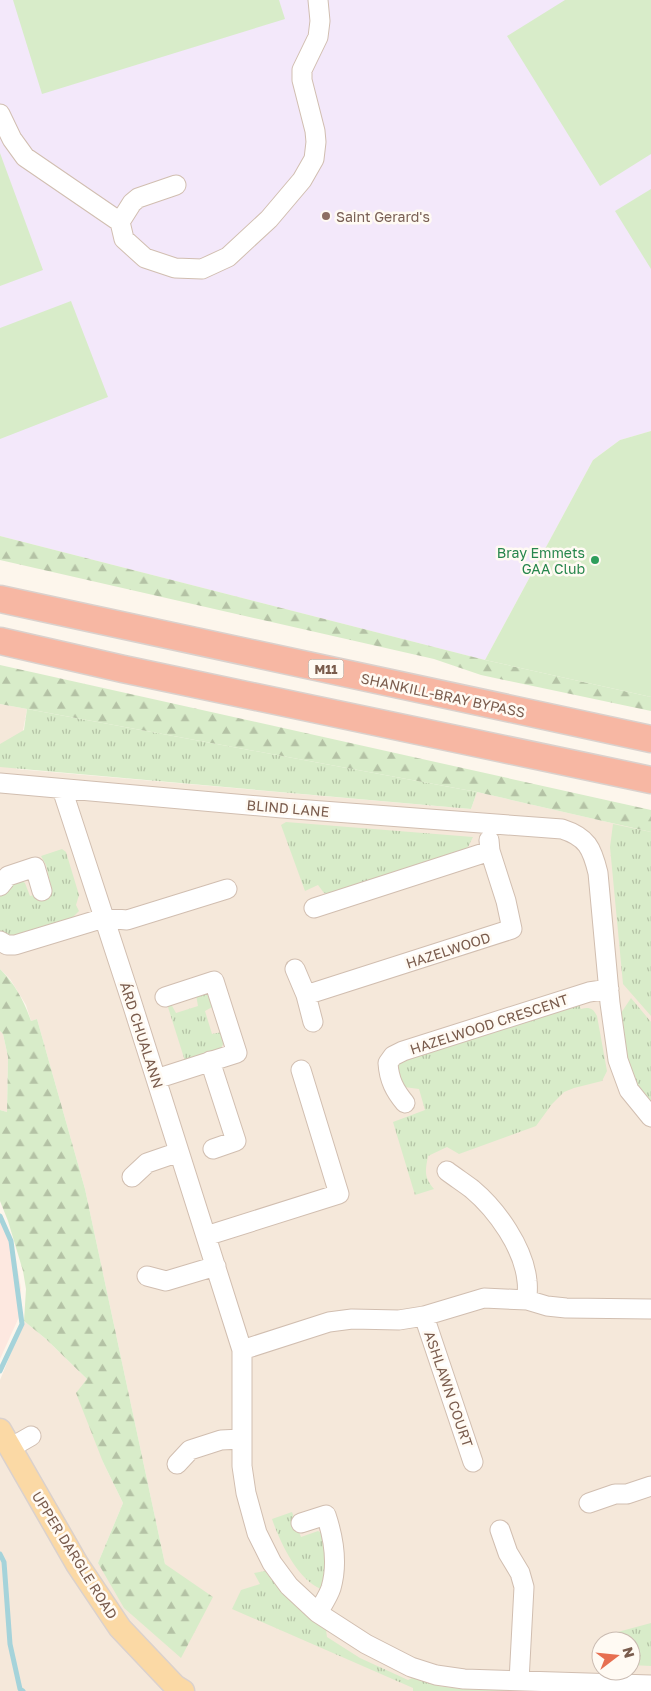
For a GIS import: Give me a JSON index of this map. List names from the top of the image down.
{
  "streets": {
    "highway": ["M11", "SHANKILL-BRAY BYPASS"],
    "main road": ["UPPER DARGLE ROAD"],
    "street": [
      "BLIND LANE",
      "HAZELWOOD",
      "HAZELWOOD CRESCENT",
      "ÁRD CHUALANN",
      "ASHLAWN COURT"
    ]
  },
  "crossings": [
    ["BLIND LANE", "HAZELWOOD"],
    ["BLIND LANE", "HAZELWOOD CRESCENT"],
    ["BLIND LANE", "ÁRD CHUALANN"],
    ["ÁRD CHUALANN", "ASHLAWN COURT"]
  ],
  "places": ["Saint Gerard's", "Bray Emmets GAA Club"],
  "north": "right"
}
